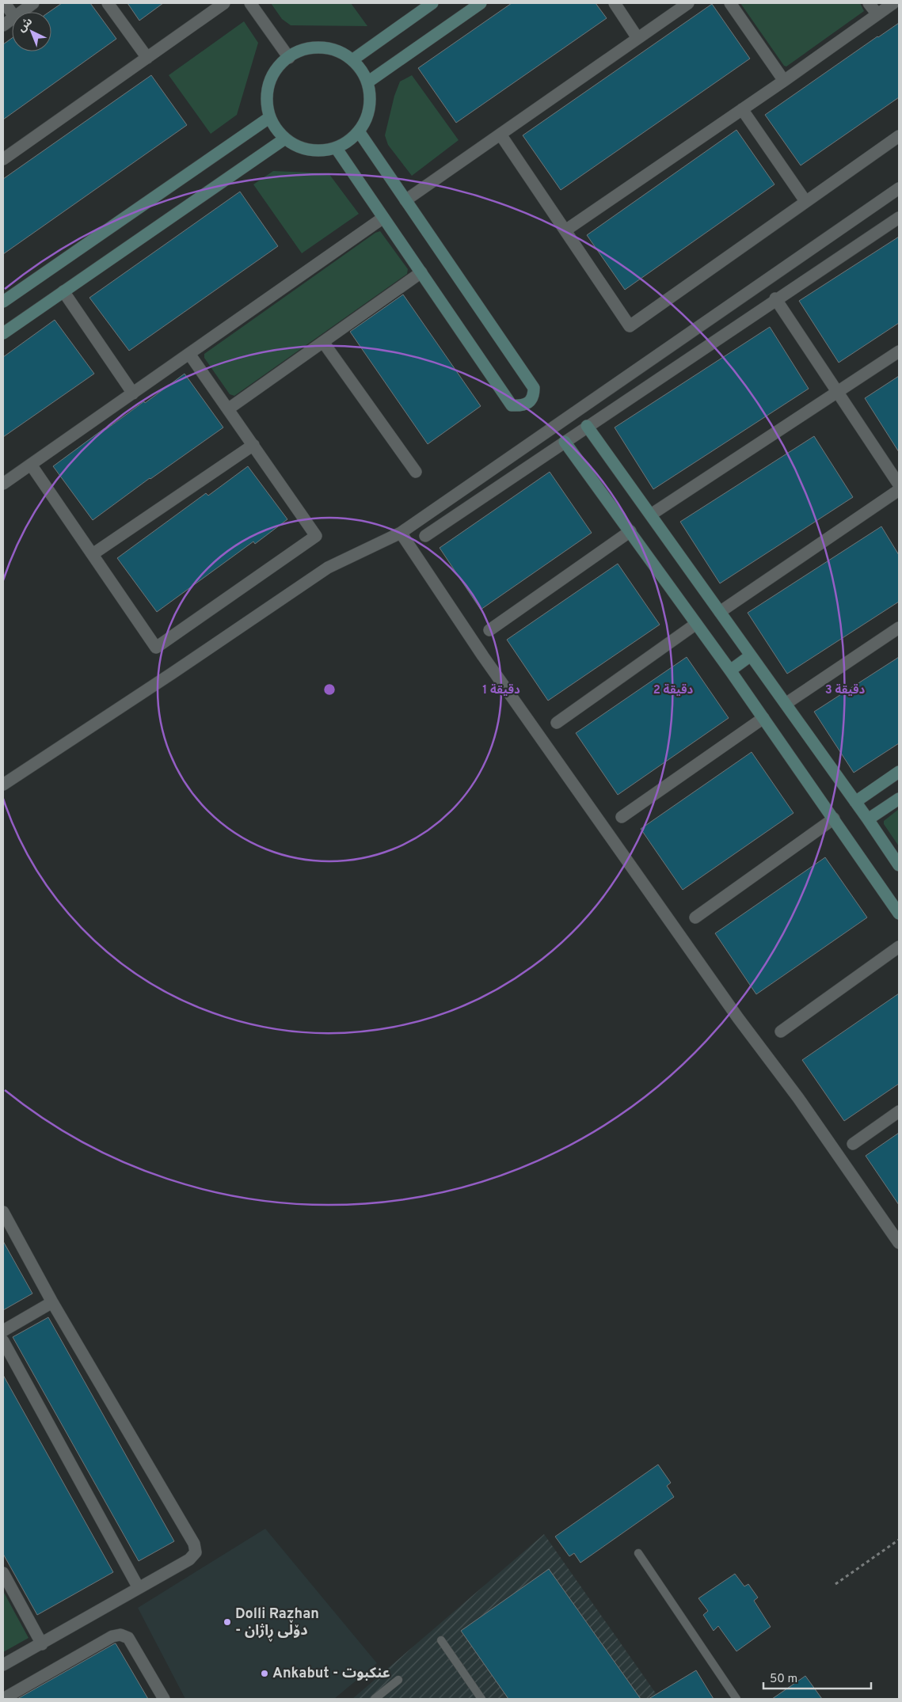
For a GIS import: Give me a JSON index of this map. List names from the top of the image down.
{
  "places": ["Dolli Razhan - دۆڵی ڕاژان", "Ankabut - عنکبوت"],
  "scale_bar": "50 m",
  "north": "top left",
  "rings": ["1 دقيقة", "2 دقيقة", "3 دقيقة"]
}
